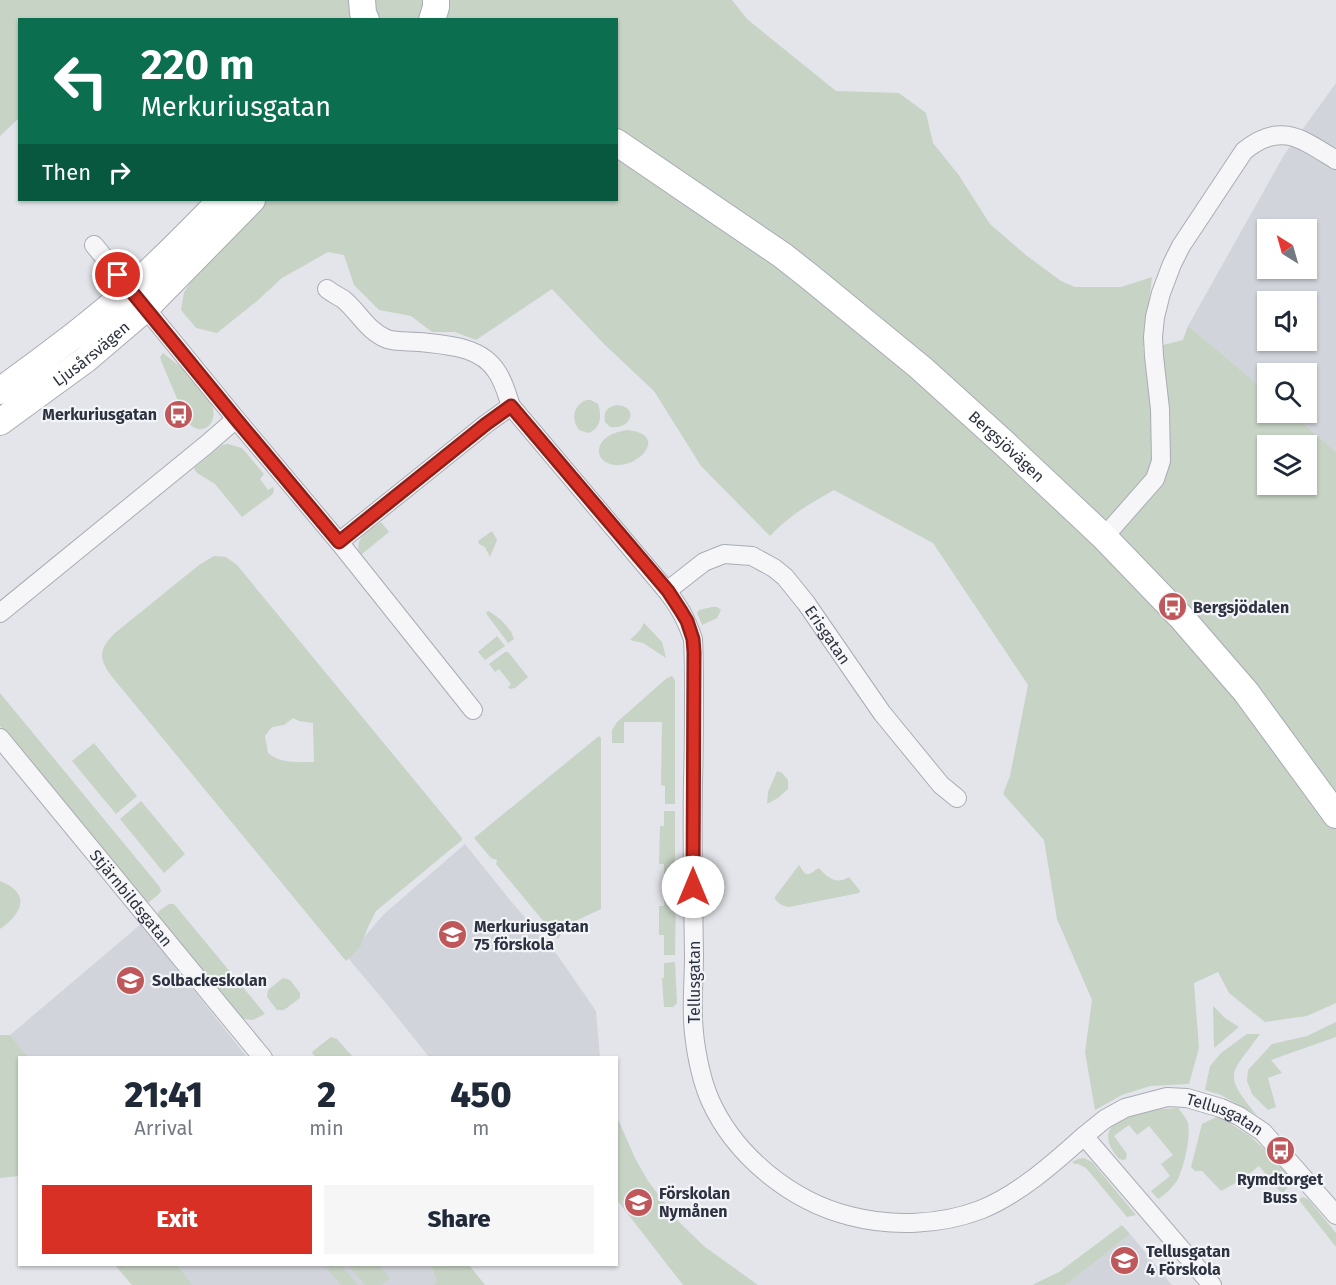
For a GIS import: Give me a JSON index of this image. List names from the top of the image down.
{
  "streets": {
    "main road": ["Ljusårsvägen", "Bergsjövägen"],
    "street": ["Erisgatan", "Stjärnbildsgatan", "Tellusgatan"]
  },
  "crossings": [
    ["Erisgatan", "Tellusgatan"]
  ],
  "places": {
    "bus stop": ["Merkuriusgatan", "Bergsjödalen", "Rymdtorget Buss"],
    "school or university": [
      "Merkuriusgatan 75 förskola",
      "Solbackeskolan",
      "Förskolan Nymånen",
      "Tellusgatan 4 Förskola"
    ]
  },
  "north": "top left",
  "page": {
    "turn": ["220 m", "Merkuriusgatan"],
    "then": "Then",
    "eta": [
      "21:41",
      "Arrival",
      "2",
      "min",
      "450",
      "m"
    ],
    "buttons": ["Exit", "Share"]
  }
}
